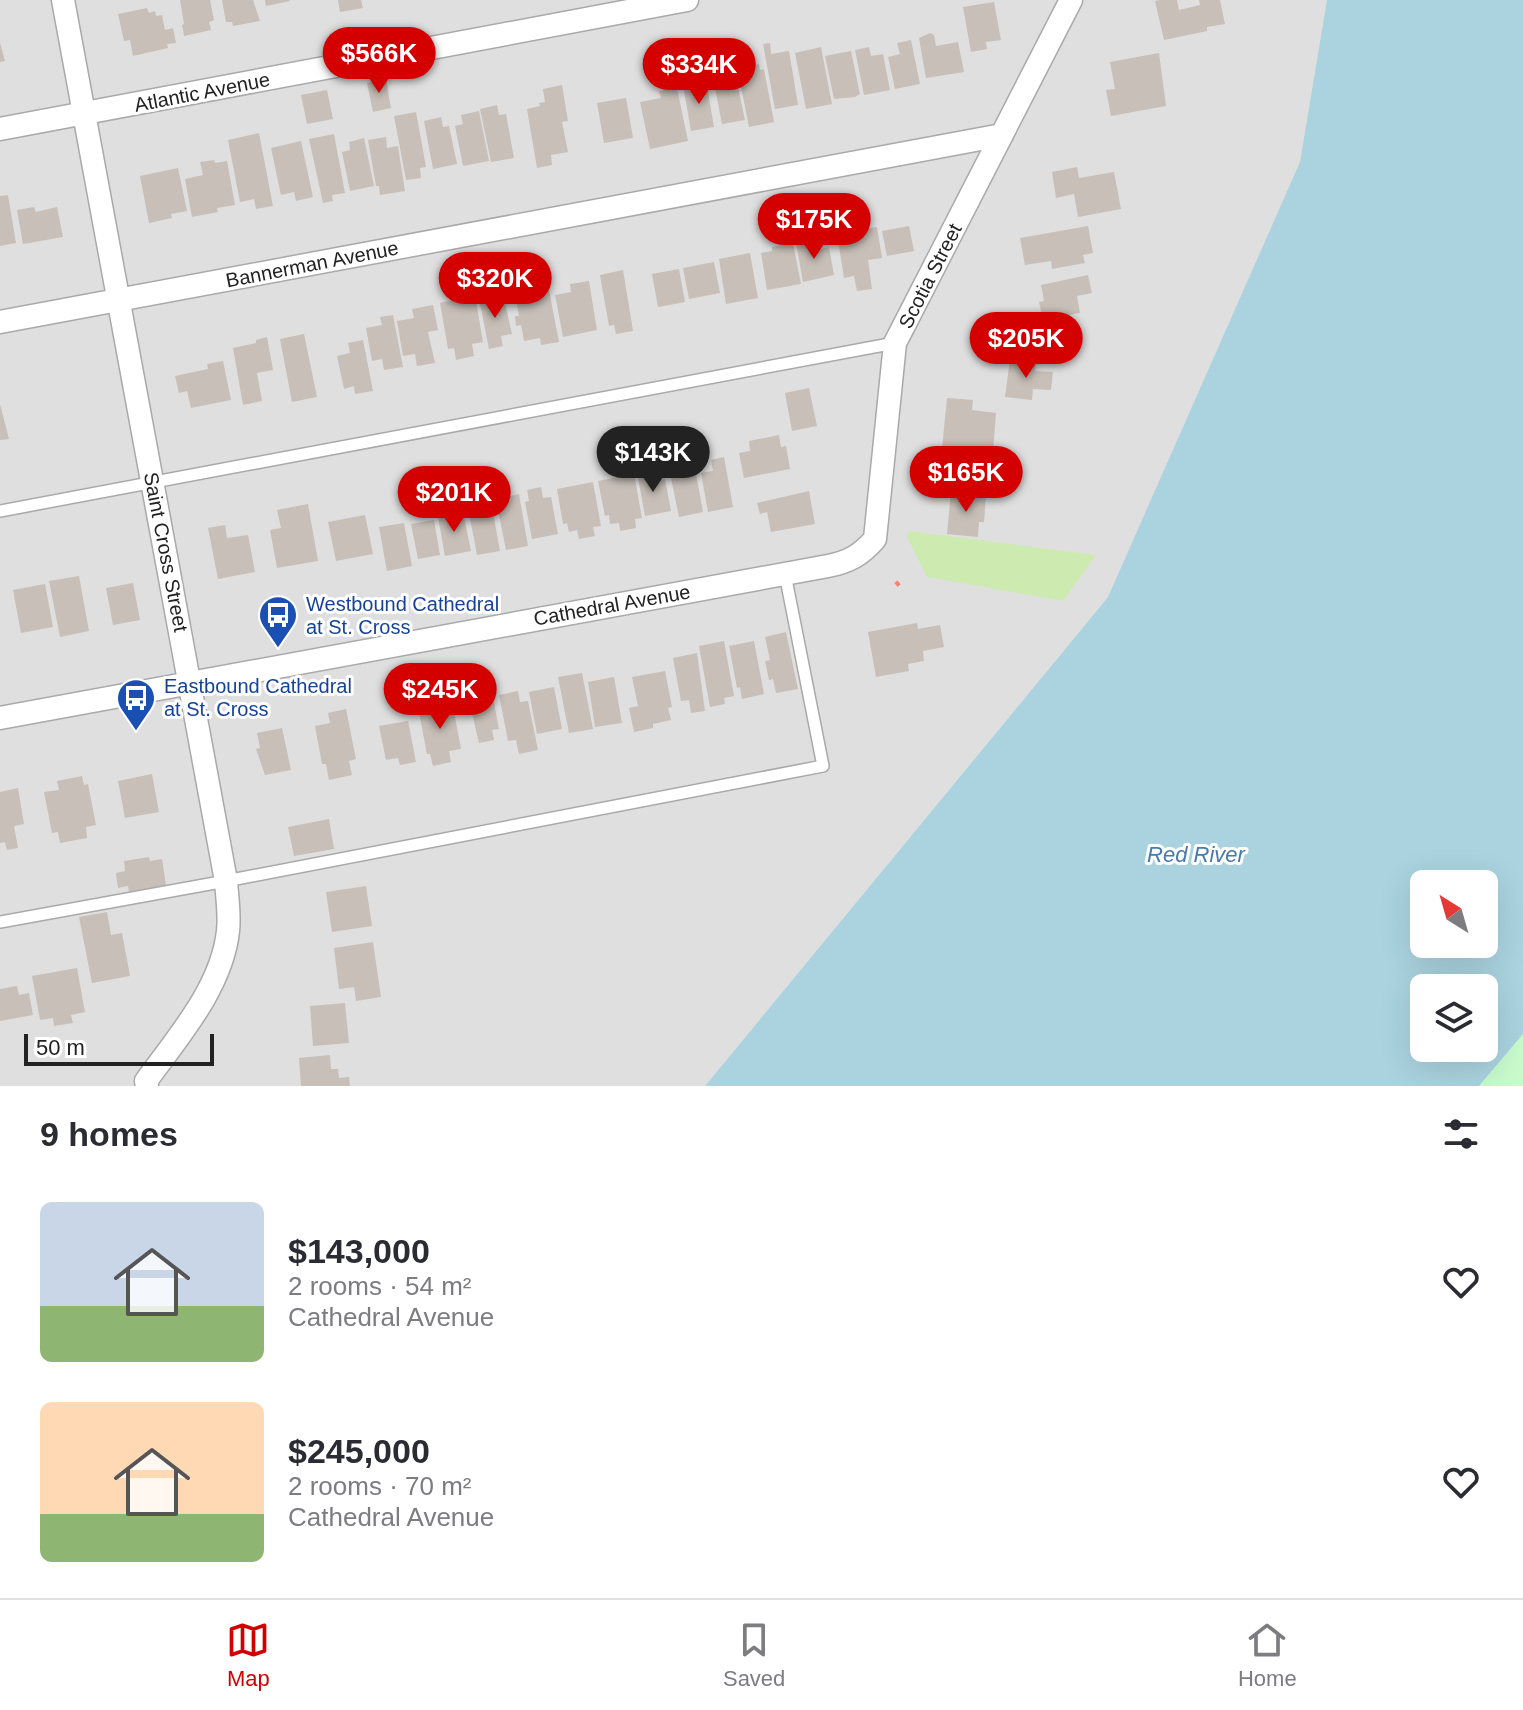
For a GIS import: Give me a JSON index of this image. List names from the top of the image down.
{
  "streets": {
    "street": [
      "Atlantic Avenue",
      "Bannerman Avenue",
      "Scotia Street",
      "Saint Cross Street",
      "Cathedral Avenue"
    ]
  },
  "crossings": [
    ["Atlantic Avenue", "Saint Cross Street"],
    ["Bannerman Avenue", "Scotia Street"],
    ["Bannerman Avenue", "Saint Cross Street"],
    ["Scotia Street", "Cathedral Avenue"],
    ["Saint Cross Street", "Cathedral Avenue"]
  ],
  "water": ["Red River"],
  "places": {
    "bus stop": ["Westbound Cathedral at St. Cross", "Eastbound Cathedral at St. Cross"]
  },
  "scale_bar": "50 m",
  "north": "top left",
  "page": {
    "price": [
      "$566K",
      "$334K",
      "$175K",
      "$320K",
      "$205K",
      "$143K",
      "$165K",
      "$201K",
      "$245K"
    ],
    "scale": "50 m",
    "heading": "9 homes",
    "list": [
      {
        "name": "$143,000",
        "note": "2 rooms · 54 m² · Cathedral Avenue"
      },
      {
        "name": "$245,000",
        "note": "2 rooms · 70 m² · Cathedral Avenue"
      }
    ],
    "tabs": ["Map", "Saved", "Home"]
  }
}
